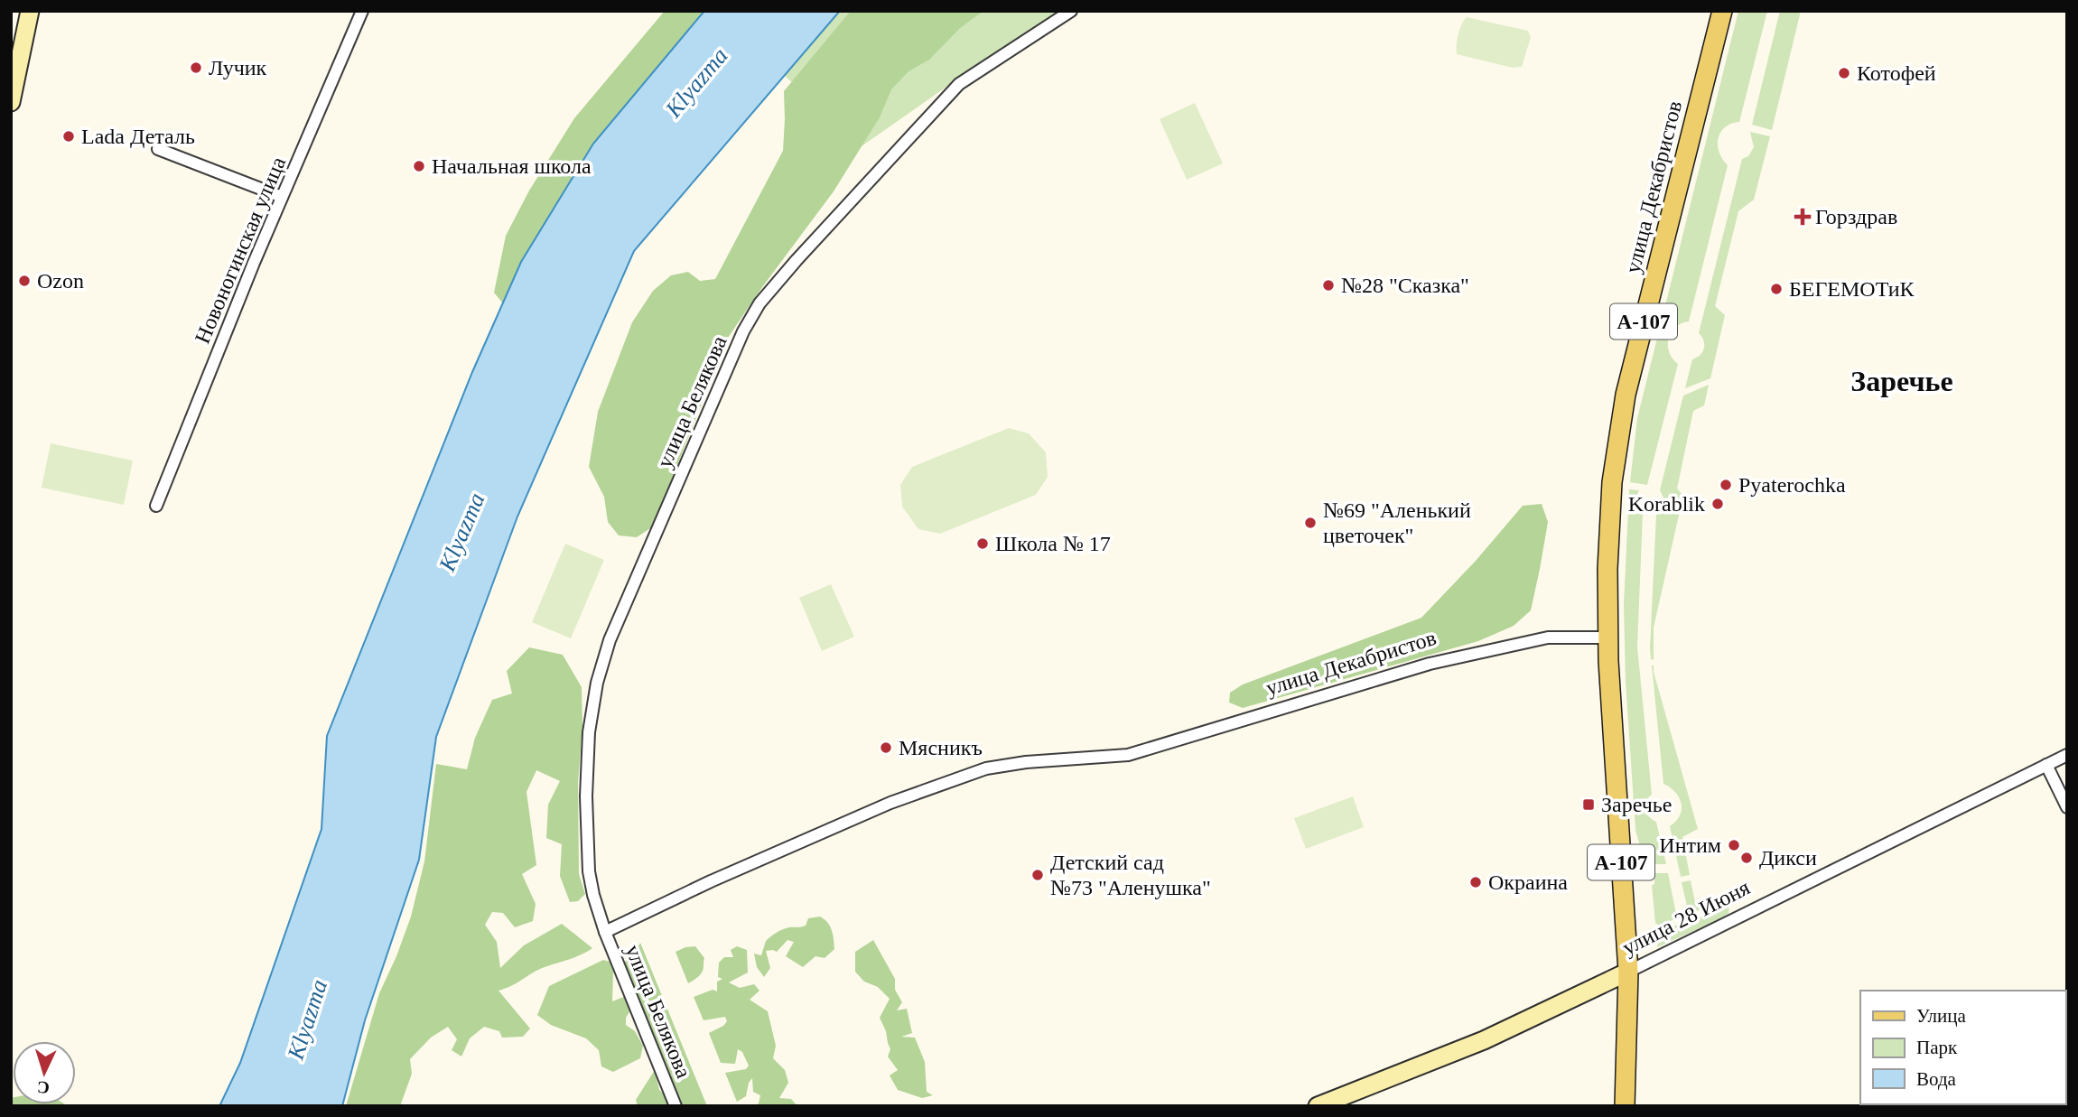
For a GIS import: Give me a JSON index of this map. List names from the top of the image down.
{
  "streets": {
    "main road": ["улица Декабристов", "А-107"],
    "street": ["Новоногинская улица", "улица Белякова", "улица 28 Июня"]
  },
  "crossings": [
    ["улица Декабристов", "улица Белякова"],
    ["улица Декабристов", "улица 28 Июня"]
  ],
  "districts": ["Заречье"],
  "water": ["Klyazma"],
  "places": {
    "other": [
      "Лучик",
      "Котофей",
      "Lada Деталь",
      "Начальная школа",
      "Ozon",
      "№28 \"Сказка\"",
      "БЕГЕМОТиК",
      "Pyaterochka",
      "Korablik",
      "№69 \"Аленький цветочек\"",
      "Школа № 17",
      "Мясникъ",
      "Интим",
      "Дикси",
      "Детский сад №73 \"Аленушка\"",
      "Окраина"
    ],
    "health": ["Горздрав"],
    "transit": ["Заречье"]
  },
  "legend": ["Улица", "Парк", "Вода"],
  "north": "bottom"
}
